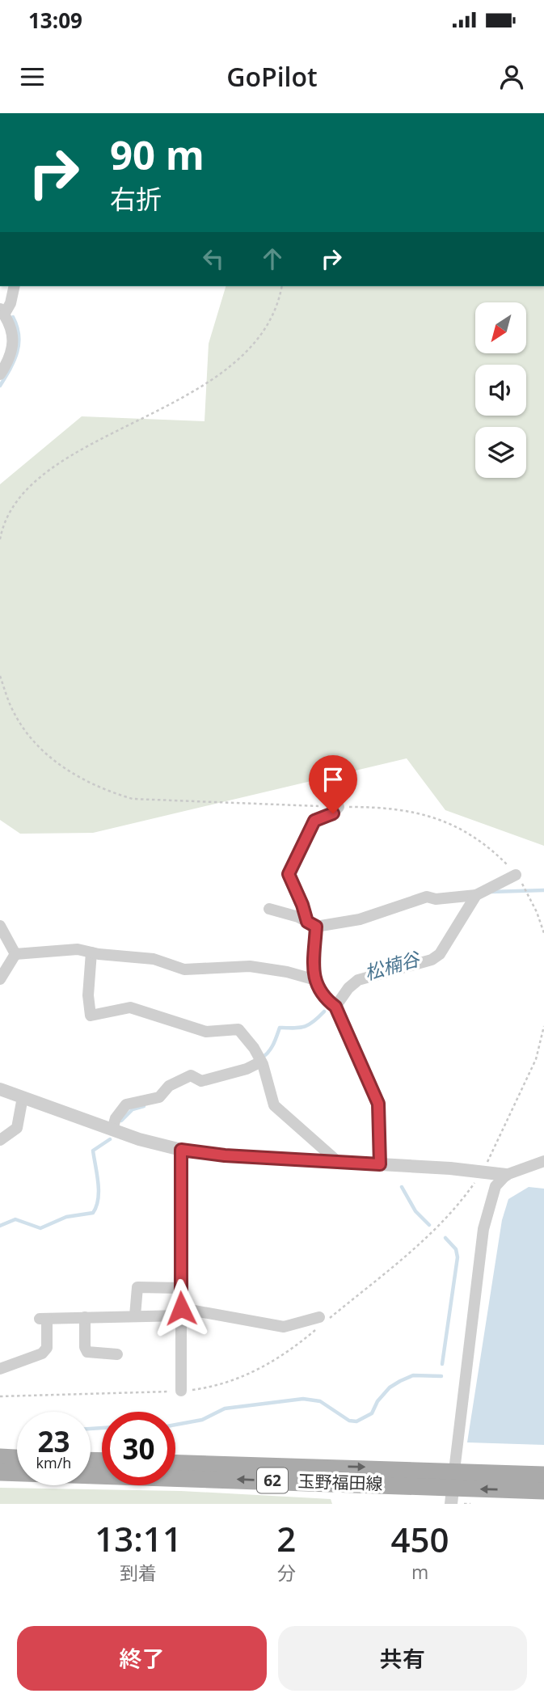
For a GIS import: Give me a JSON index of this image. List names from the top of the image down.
{
  "streets": {
    "main road": ["62", "玉野福田線"]
  },
  "water": ["松楠谷"],
  "north": "bottom left",
  "page": {
    "status": "13:09",
    "header": "GoPilot",
    "turn": ["90 m", "右折"],
    "speed": "23 km/h",
    "limit": "30",
    "eta": [
      "13:11",
      "到着",
      "2",
      "分",
      "450",
      "m"
    ],
    "buttons": ["終了", "共有"]
  }
}
